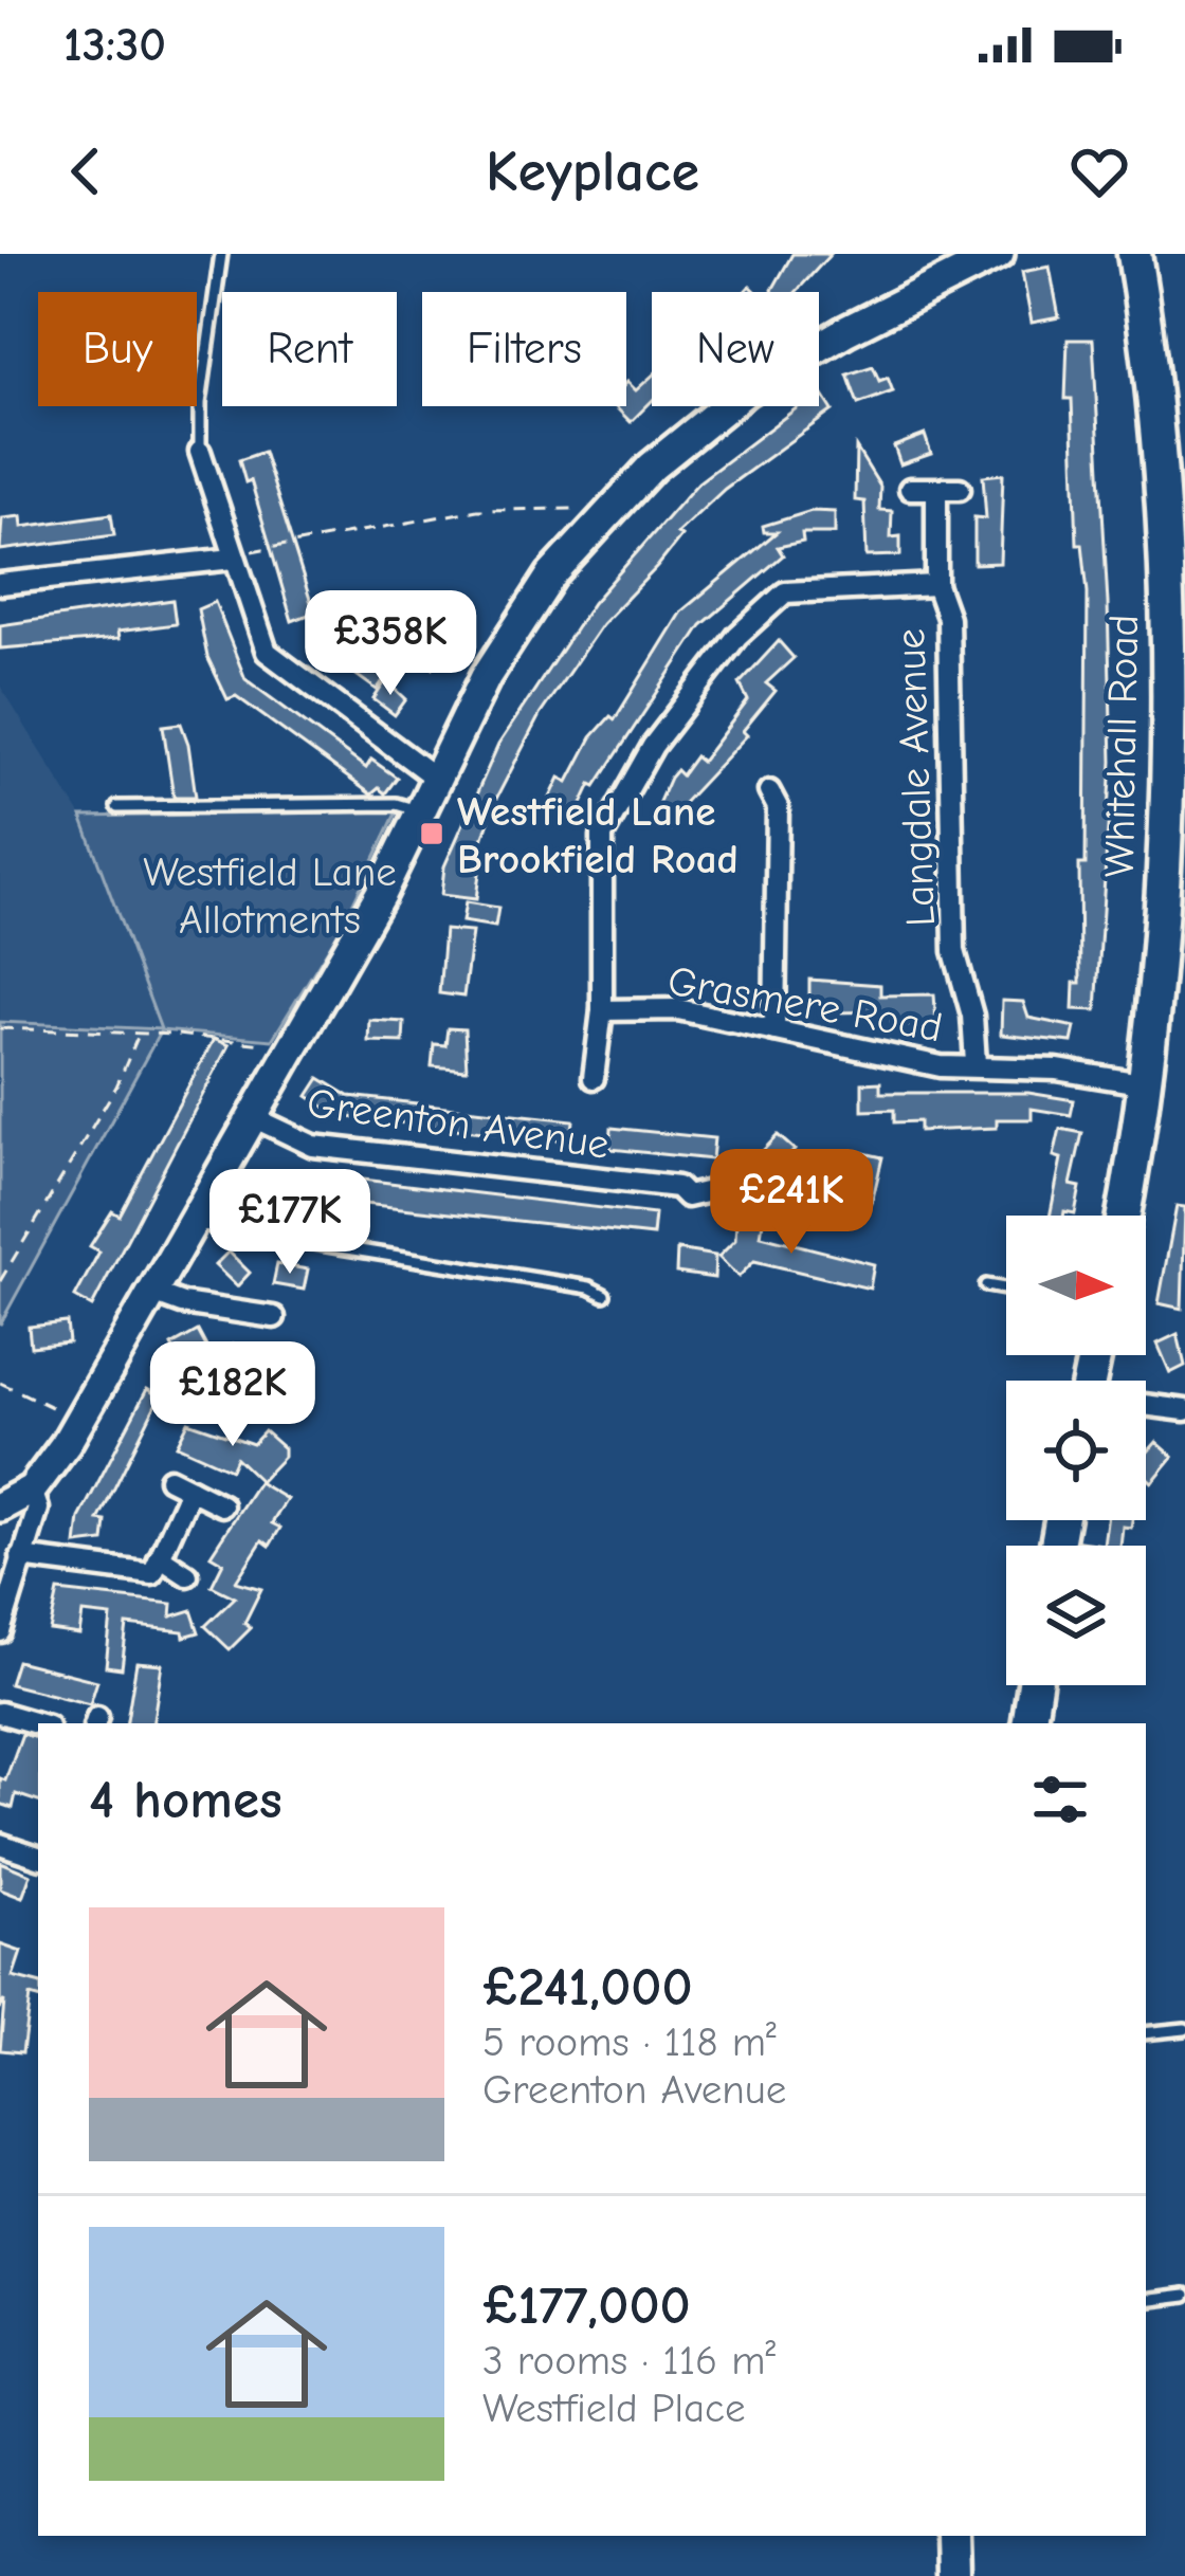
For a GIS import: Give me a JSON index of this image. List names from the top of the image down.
{
  "streets": {
    "highway": ["Whitehall Road"],
    "street": ["Langdale Avenue", "Grasmere Road", "Greenton Avenue"]
  },
  "crossings": [
    ["Whitehall Road", "Grasmere Road"],
    ["Langdale Avenue", "Grasmere Road"]
  ],
  "parks": ["Westfield Lane Allotments"],
  "places": {
    "transit": ["Westfield Lane Brookfield Road"]
  },
  "north": "right",
  "page": {
    "status": "13:30",
    "header": "Keyplace",
    "chip": [
      "Buy",
      "Rent",
      "Filters",
      "New"
    ],
    "price": [
      "£358K",
      "£241K",
      "£177K",
      "£182K"
    ],
    "heading": "4 homes",
    "list": [
      {
        "name": "£241,000",
        "note": "5 rooms · 118 m² · Greenton Avenue"
      },
      {
        "name": "£177,000",
        "note": "3 rooms · 116 m² · Westfield Place"
      }
    ]
  }
}
